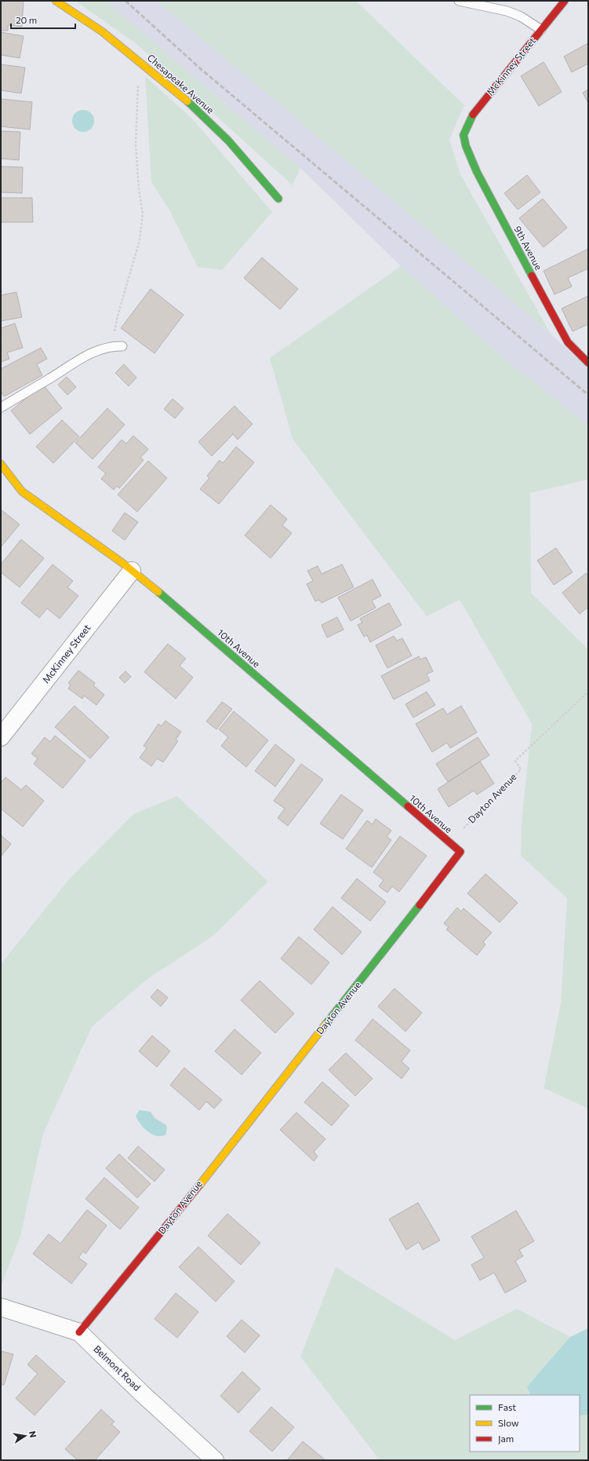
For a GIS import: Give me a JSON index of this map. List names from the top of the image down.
{
  "streets": {
    "street": [
      "McKinney Street",
      "Chesapeake Avenue",
      "9th Avenue",
      "10th Avenue",
      "Dayton Avenue",
      "Belmont Road"
    ]
  },
  "crossings": [
    ["McKinney Street", "9th Avenue"],
    ["McKinney Street", "10th Avenue"],
    ["10th Avenue", "Dayton Avenue"],
    ["Dayton Avenue", "Belmont Road"]
  ],
  "legend": ["Fast", "Slow", "Jam"],
  "scale_bar": "20 m",
  "north": "right"
}
